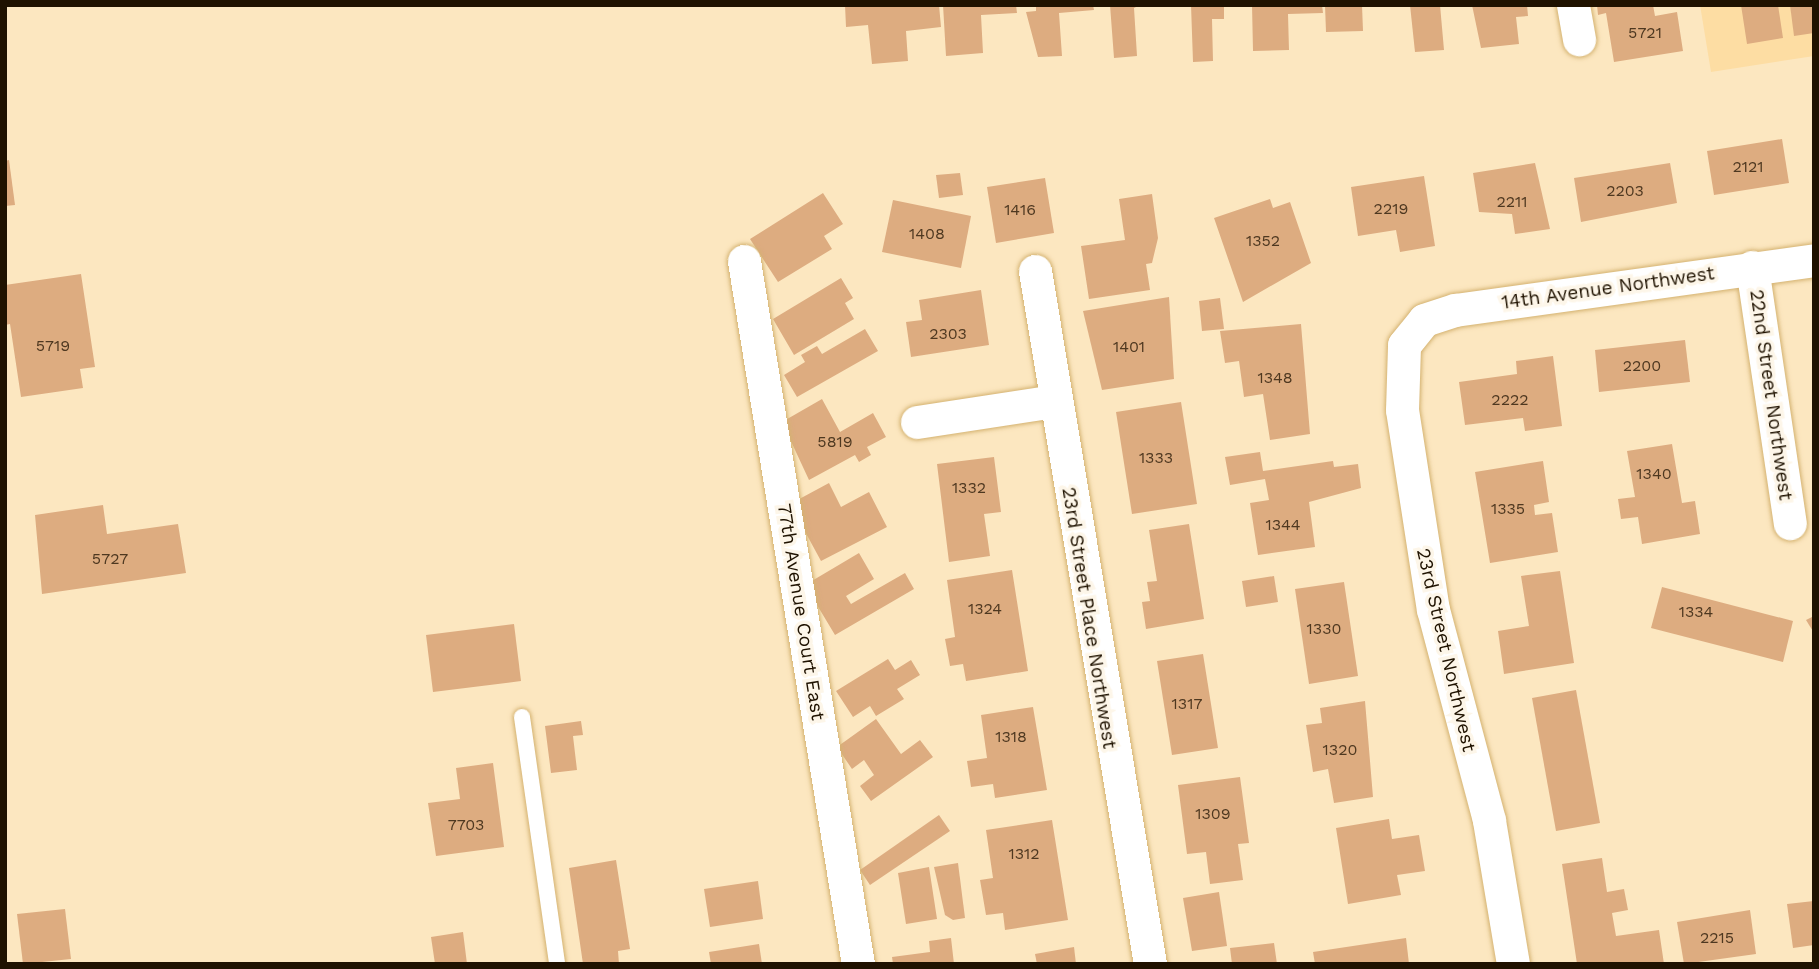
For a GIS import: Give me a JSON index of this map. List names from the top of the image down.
{
  "streets": {
    "street": [
      "14th Avenue Northwest",
      "22nd Street Northwest",
      "77th Avenue Court East",
      "23rd Street Place Northwest",
      "23rd Street Northwest"
    ]
  },
  "crossings": [
    ["14th Avenue Northwest", "22nd Street Northwest"],
    ["14th Avenue Northwest", "23rd Street Northwest"]
  ],
  "house_numbers": [
    "5721",
    "2121",
    "2203",
    "2211",
    "2219",
    "1416",
    "1408",
    "1352",
    "2303",
    "5719",
    "1401",
    "2200",
    "1348",
    "2222",
    "5819",
    "1333",
    "1340",
    "1332",
    "1335",
    "1344",
    "5727",
    "1324",
    "1334",
    "1330",
    "1317",
    "1318",
    "1320",
    "1309",
    "7703",
    "1312",
    "2215"
  ]
}
